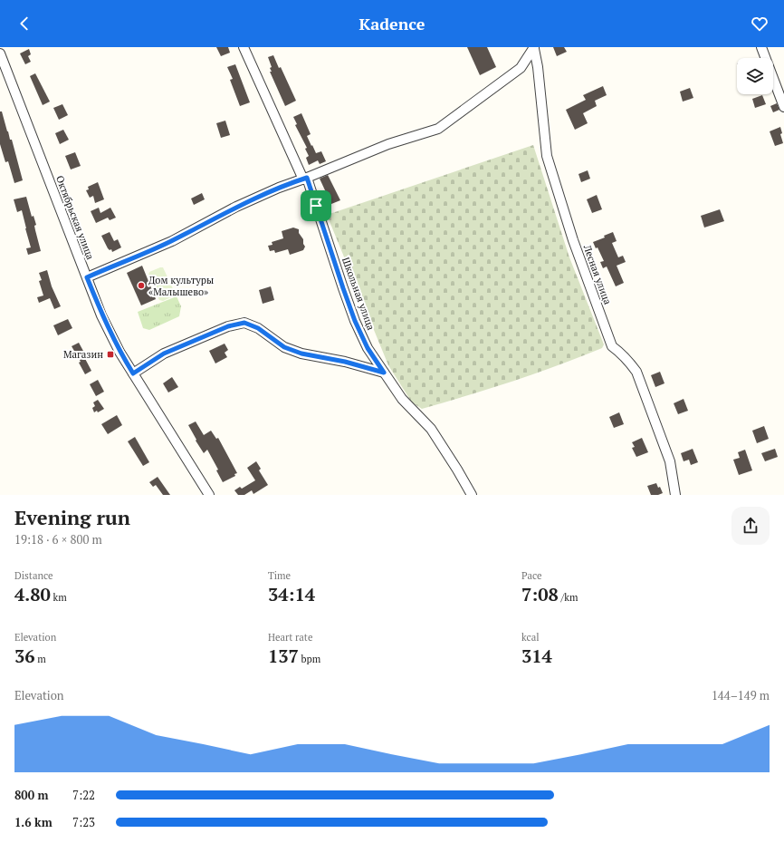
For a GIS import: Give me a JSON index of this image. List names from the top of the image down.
{
  "streets": {
    "street": ["Октябрьская улица", "Лесная улица", "Школьная улица"]
  },
  "places": {
    "other": ["Дом культуры «Малышево»"],
    "transit": ["Магазин"]
  },
  "page": {
    "header": "Kadence",
    "heading": ["Evening run", "19:18 · 6 × 800 m"],
    "stats": [
      ["Distance", "4.80 km"],
      ["Time", "34:14"],
      ["Pace", "7:08 /km"],
      ["Elevation", "36 m"],
      ["Heart rate", "137 bpm"],
      ["kcal", "314"]
    ],
    "chart": ["Elevation", "144–149 m"],
    "list": [
      {
        "name": "800 m",
        "note": "7:22"
      },
      {
        "name": "1.6 km",
        "note": "7:23"
      }
    ]
  }
}
